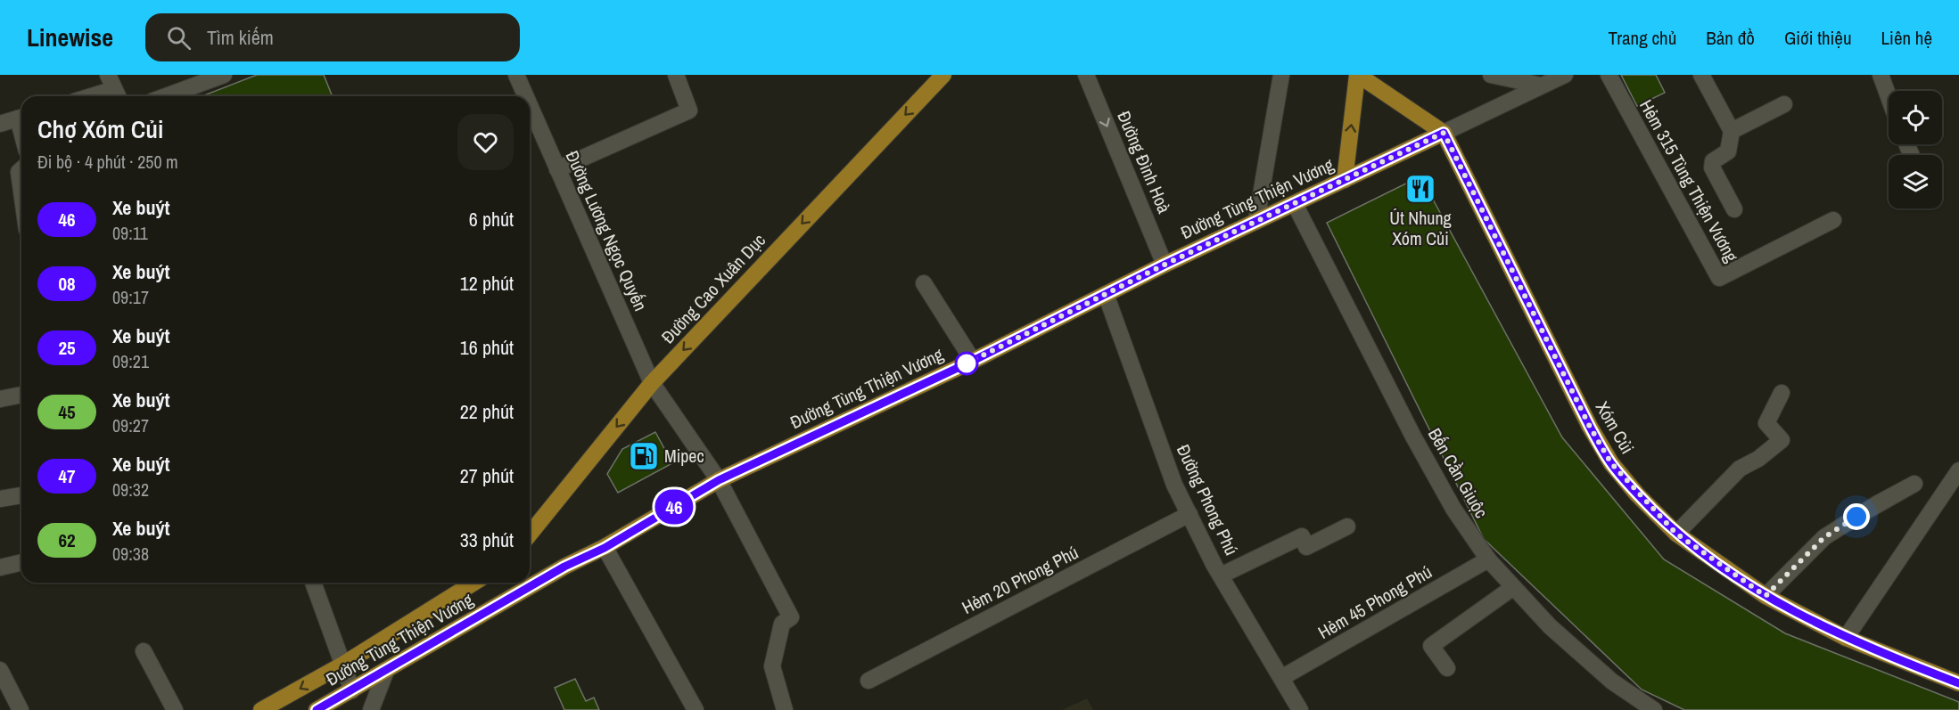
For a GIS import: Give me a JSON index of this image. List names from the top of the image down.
{
  "streets": {
    "main road": ["Đường Tùng Thiện Vương", "Đường Cao Xuân Dục", "Xóm Củi"],
    "street": [
      "Đường Đình Hoà",
      "Hẻm 315 Tùng Thiện Vương",
      "Đường Lương Ngọc Quyến",
      "Bến Cần Giuộc",
      "Đường Phong Phú",
      "Hẻm 20 Phong Phú",
      "Hẻm 45 Phong Phú"
    ]
  },
  "crossings": [
    ["Đường Đình Hoà", "Đường Tùng Thiện Vương"],
    ["Đường Tùng Thiện Vương", "Đường Lương Ngọc Quyến"],
    ["Đường Tùng Thiện Vương", "Xóm Củi"],
    ["Đường Tùng Thiện Vương", "Bến Cần Giuộc"],
    ["Đường Tùng Thiện Vương", "Đường Phong Phú"],
    ["Đường Lương Ngọc Quyến", "Đường Cao Xuân Dục"],
    ["Bến Cần Giuộc", "Hẻm 45 Phong Phú"],
    ["Đường Phong Phú", "Hẻm 20 Phong Phú"],
    ["Đường Phong Phú", "Hẻm 45 Phong Phú"]
  ],
  "one_way": ["Đường Đình Hoà", "Đường Cao Xuân Dục"],
  "places": {
    "restaurant": ["Út Nhung Xóm Củi"],
    "fuel station": ["Mipec"]
  },
  "lines": ["bus line 46"],
  "page": {
    "header": "Linewise",
    "search": "Tìm kiếm",
    "nav": [
      "Trang chủ",
      "Bản đồ",
      "Giới thiệu",
      "Liên hệ"
    ],
    "on_map": "46",
    "heading": ["Chợ Xóm Củi", "Đi bộ · 4 phút · 250 m"],
    "list": [
      {
        "mark": "46",
        "name": "Xe buýt",
        "note": "09:11",
        "value": "6 phút"
      },
      {
        "mark": "08",
        "name": "Xe buýt",
        "note": "09:17",
        "value": "12 phút"
      },
      {
        "mark": "25",
        "name": "Xe buýt",
        "note": "09:21",
        "value": "16 phút"
      },
      {
        "mark": "45",
        "name": "Xe buýt",
        "note": "09:27",
        "value": "22 phút"
      },
      {
        "mark": "47",
        "name": "Xe buýt",
        "note": "09:32",
        "value": "27 phút"
      },
      {
        "mark": "62",
        "name": "Xe buýt",
        "note": "09:38",
        "value": "33 phút"
      }
    ]
  }
}
